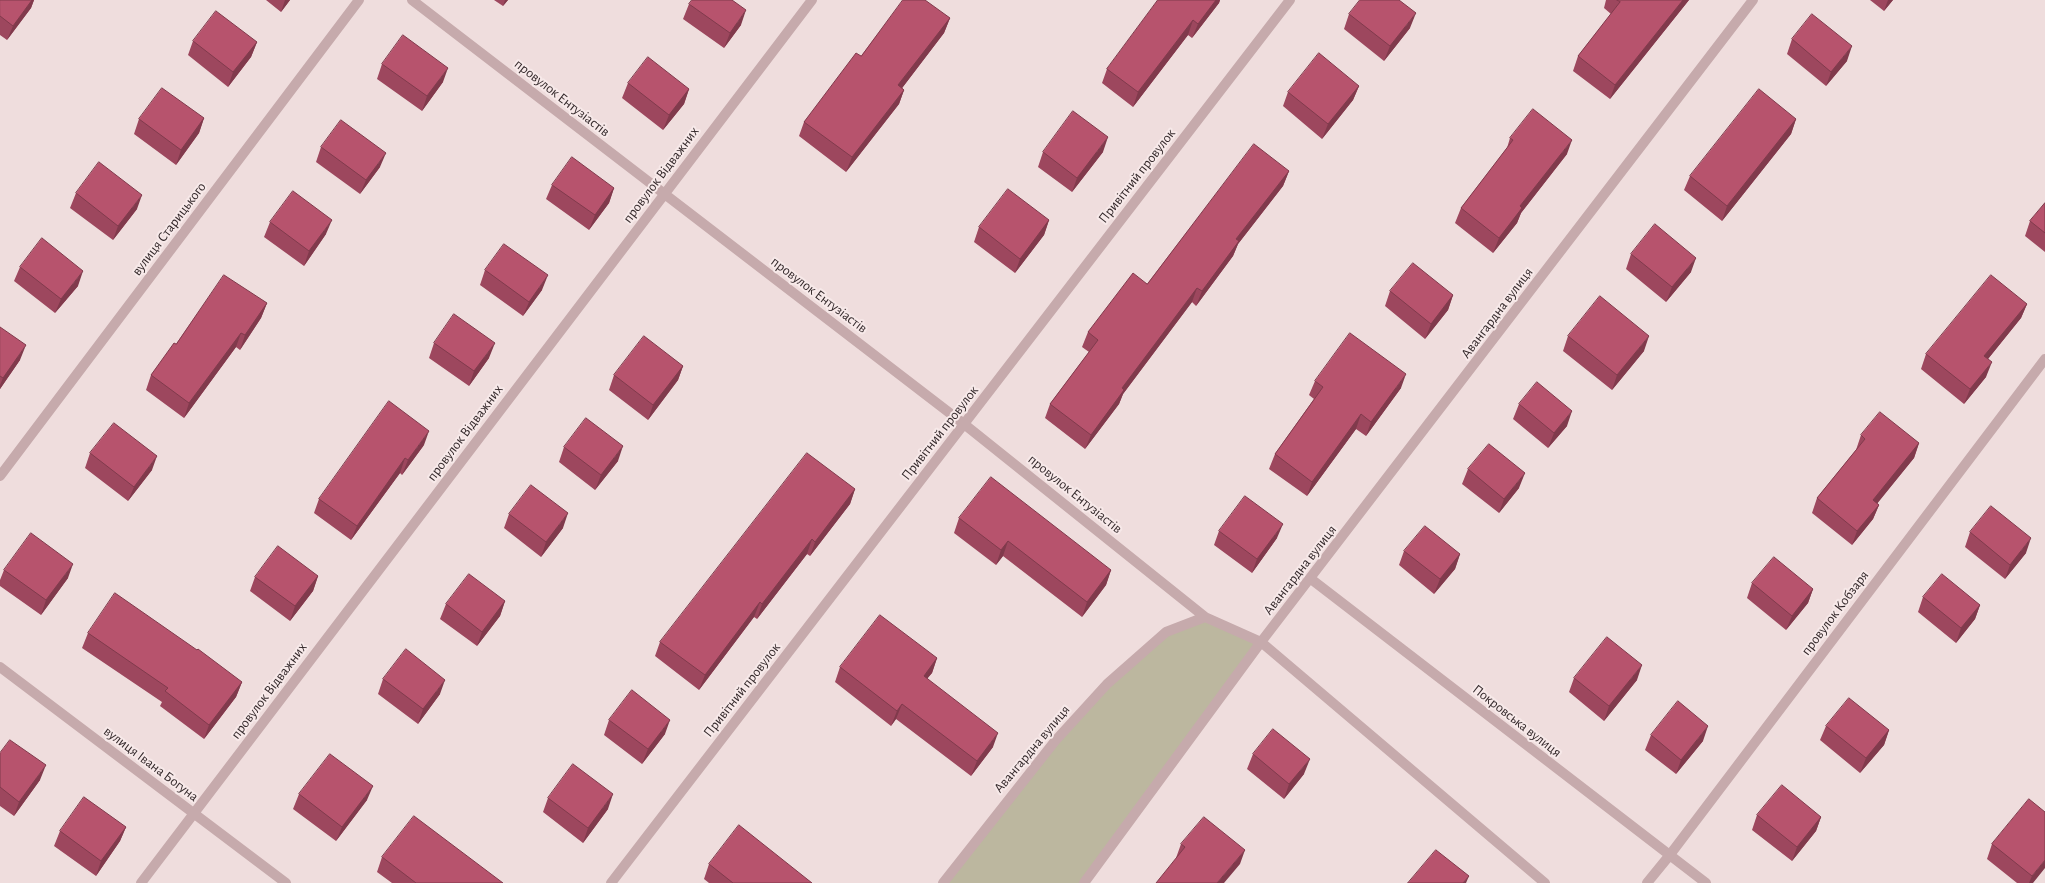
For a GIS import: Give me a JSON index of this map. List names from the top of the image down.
{
  "streets": {
    "street": [
      "провулок Ентузіастів",
      "провулок Відважних",
      "Привітний провулок",
      "вулиця Старицького",
      "Авангардна вулиця",
      "провулок Кобзаря",
      "Покровська вулиця",
      "вулиця Івана Богуна"
    ]
  },
  "crossings": [
    ["провулок Ентузіастів", "провулок Відважних"],
    ["провулок Ентузіастів", "Привітний провулок"],
    ["провулок Ентузіастів", "Авангардна вулиця"],
    ["провулок Відважних", "вулиця Івана Богуна"],
    ["Авангардна вулиця", "Покровська вулиця"],
    ["провулок Кобзаря", "Покровська вулиця"]
  ]
}
